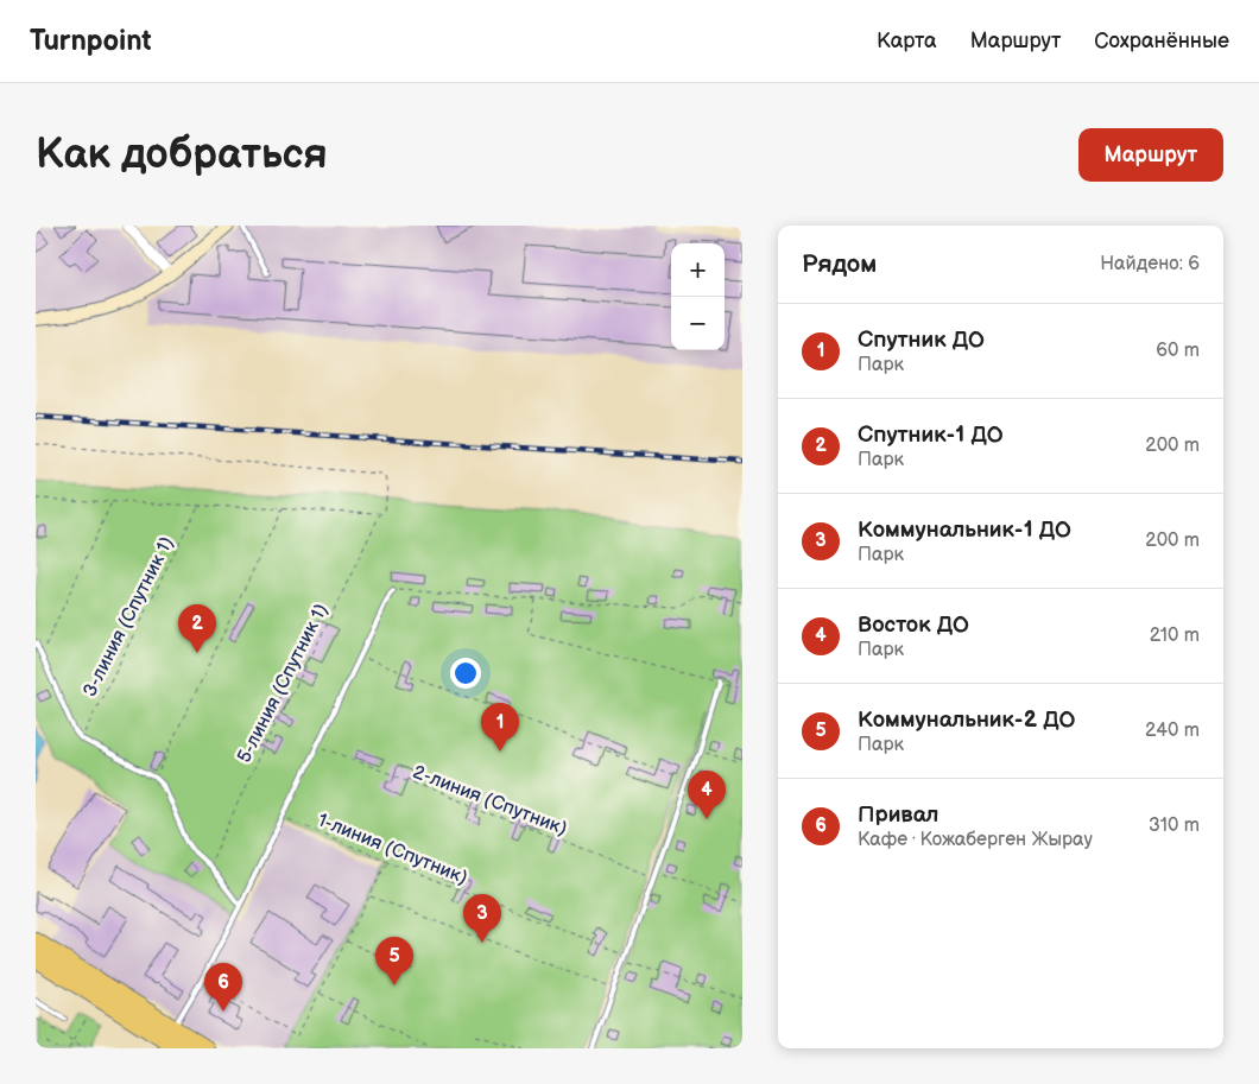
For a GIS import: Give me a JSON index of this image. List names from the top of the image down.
{
  "streets": {
    "path": [
      "3-линия (Спутник 1)",
      "5-линия (Спутник 1)",
      "2-линия (Спутник)",
      "1-линия (Спутник)"
    ]
  },
  "page": {
    "header": "Turnpoint",
    "nav": ["Карта", "Маршрут", "Сохранённые"],
    "buttons": "Маршрут",
    "title": "Как добраться",
    "heading": ["Рядом", "Найдено: 6"],
    "map_buttons": ["+", "−"],
    "list": [
      {
        "mark": "1",
        "name": "Спутник ДО",
        "note": "Парк",
        "value": "60 m"
      },
      {
        "mark": "2",
        "name": "Спутник-1 ДО",
        "note": "Парк",
        "value": "200 m"
      },
      {
        "mark": "3",
        "name": "Коммунальник-1 ДО",
        "note": "Парк",
        "value": "200 m"
      },
      {
        "mark": "4",
        "name": "Восток ДО",
        "note": "Парк",
        "value": "210 m"
      },
      {
        "mark": "5",
        "name": "Коммунальник-2 ДО",
        "note": "Парк",
        "value": "240 m"
      },
      {
        "mark": "6",
        "name": "Привал",
        "note": "Кафе · Кожаберген Жырау",
        "value": "310 m"
      }
    ],
    "pins": [
      "2",
      "1",
      "4",
      "3",
      "5",
      "6"
    ]
  }
}
